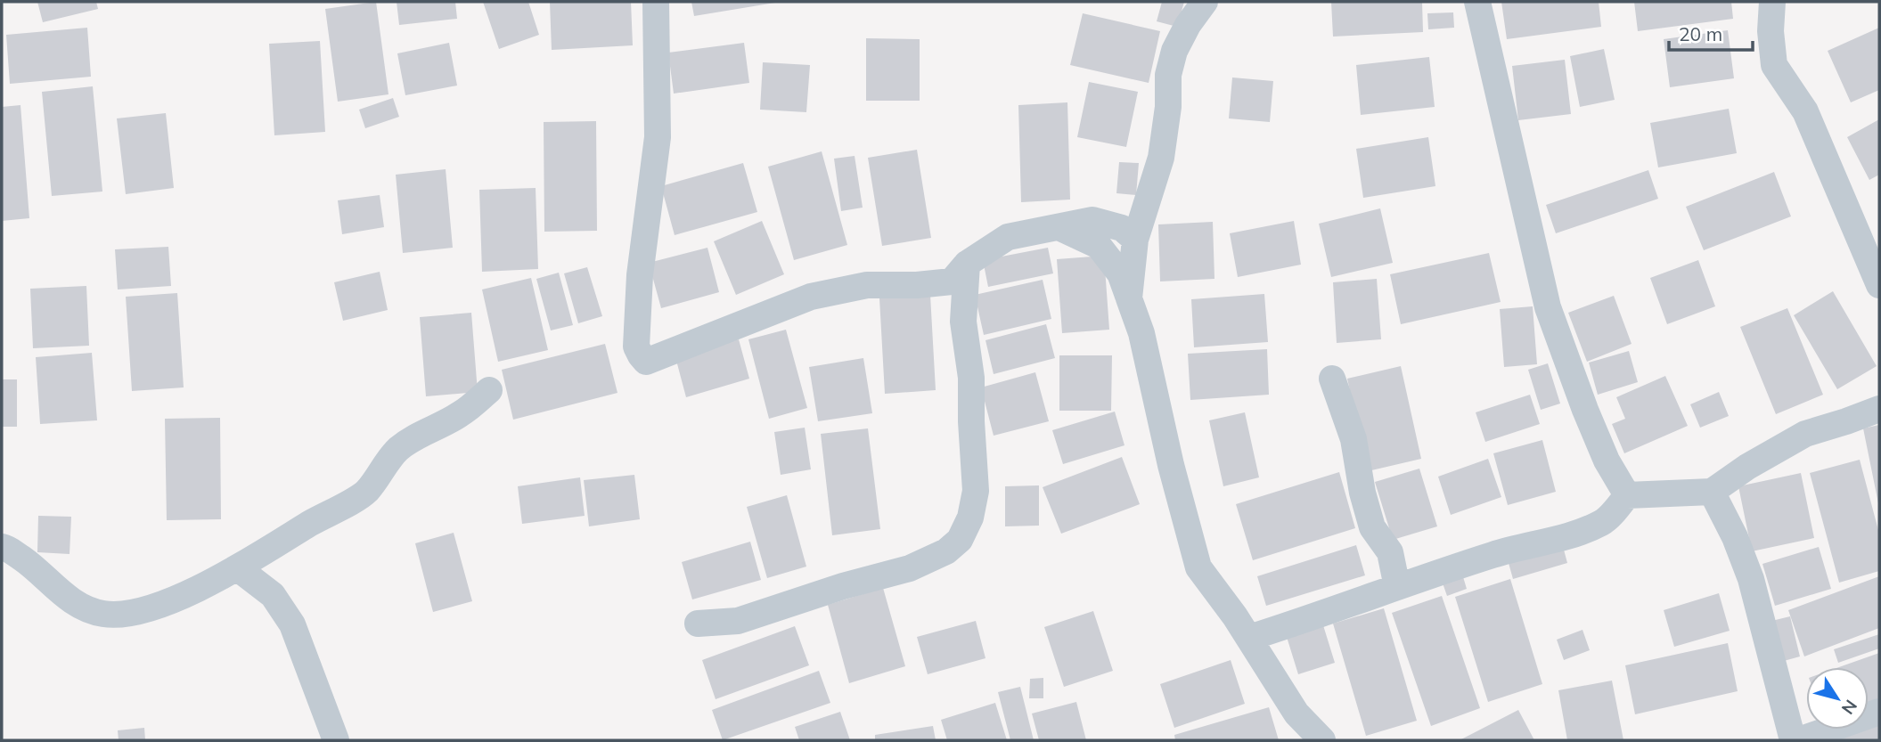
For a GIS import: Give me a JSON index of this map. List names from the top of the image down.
{
  "scale_bar": "20 m",
  "north": "bottom right"
}
